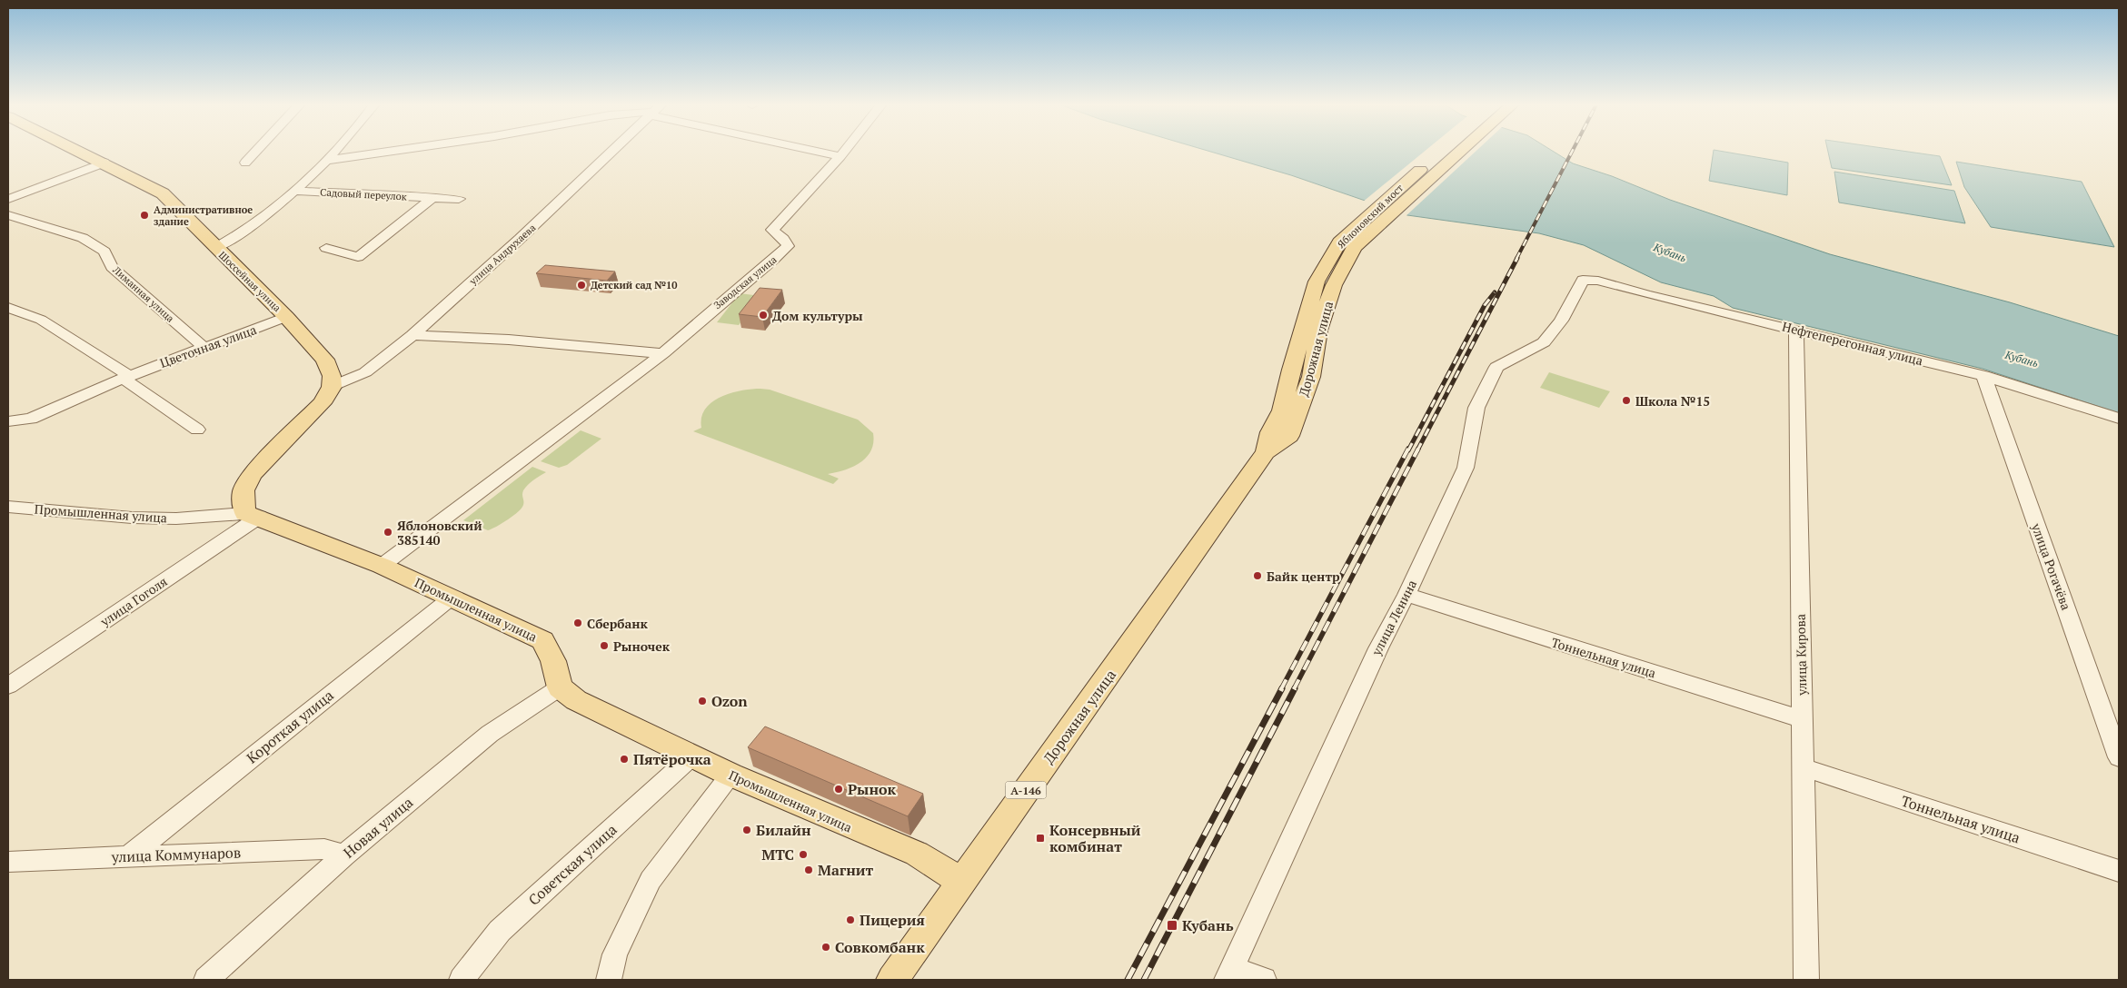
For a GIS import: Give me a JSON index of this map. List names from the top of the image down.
{
  "streets": {
    "main road": [
      "Яблоновский мост",
      "Шоссейная улица",
      "Дорожная улица",
      "Промышленная улица",
      "А-146"
    ],
    "street": [
      "Садовый переулок",
      "улица Андрухаева",
      "Заводская улица",
      "Лиманная улица",
      "Нефтеперегонная улица",
      "Цветочная улица",
      "улица Рогачёва",
      "улица Гоголя",
      "улица Ленина",
      "улица Кирова",
      "Тоннельная улица",
      "Короткая улица",
      "Новая улица",
      "улица Коммунаров",
      "Советская улица"
    ]
  },
  "crossings": [
    ["Яблоновский мост", "Дорожная улица"],
    ["улица Андрухаева", "Шоссейная улица"],
    ["Шоссейная улица", "Цветочная улица"],
    ["Заводская улица", "Промышленная улица"],
    ["Лиманная улица", "Цветочная улица"],
    ["Нефтеперегонная улица", "улица Рогачёва"],
    ["Нефтеперегонная улица", "улица Ленина"],
    ["Нефтеперегонная улица", "улица Кирова"],
    ["Дорожная улица", "Промышленная улица"],
    ["Промышленная улица", "улица Гоголя"],
    ["Промышленная улица", "Короткая улица"],
    ["Промышленная улица", "Новая улица"],
    ["Промышленная улица", "Советская улица"],
    ["улица Ленина", "Тоннельная улица"],
    ["улица Кирова", "Тоннельная улица"],
    ["Короткая улица", "улица Коммунаров"],
    ["Новая улица", "улица Коммунаров"]
  ],
  "water": ["Кубань"],
  "places": {
    "other": [
      "Административное здание",
      "Детский сад №10",
      "Дом культуры",
      "Школа №15",
      "Яблоновский 385140",
      "Байк центр",
      "Сбербанк",
      "Рыночек",
      "Ozon",
      "Пятёрочка",
      "Рынок",
      "Билайн",
      "МТС",
      "Магнит",
      "Пицерия",
      "Совкомбанк"
    ],
    "transit": ["Консервный комбинат", "Кубань"]
  }
}
